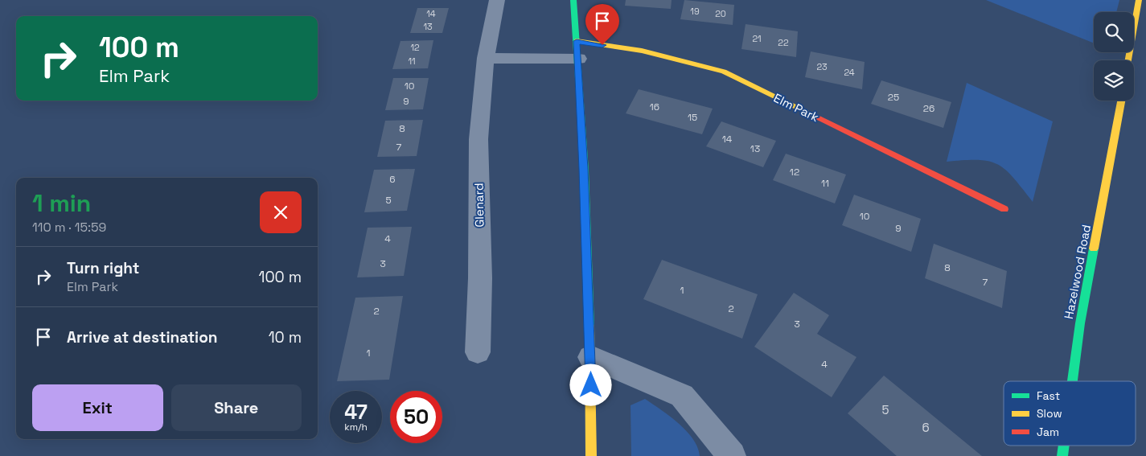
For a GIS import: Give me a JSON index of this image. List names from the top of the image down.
{
  "streets": {
    "main road": ["Elm Park", "Hazelwood Road"],
    "street": ["Glenard"]
  },
  "house_numbers": [
    "19",
    "14",
    "20",
    "13",
    "21",
    "22",
    "12",
    "11",
    "23",
    "24",
    "10",
    "25",
    "9",
    "16",
    "26",
    "15",
    "8",
    "14",
    "7",
    "13",
    "12",
    "6",
    "11",
    "5",
    "10",
    "9",
    "4",
    "3",
    "8",
    "7",
    "1",
    "2",
    "2",
    "3",
    "1",
    "4",
    "5",
    "6"
  ],
  "legend": ["Fast", "Slow", "Jam"],
  "page": {
    "turn": ["100 m", "Elm Park"],
    "heading": ["1 min", "110 m · 15:59"],
    "list": [
      {
        "name": "Turn right",
        "note": "Elm Park",
        "value": "100 m"
      },
      {
        "name": "Arrive at destination",
        "value": "10 m"
      }
    ],
    "buttons": ["Exit", "Share"],
    "speed": "47 km/h",
    "limit": "50"
  }
}
